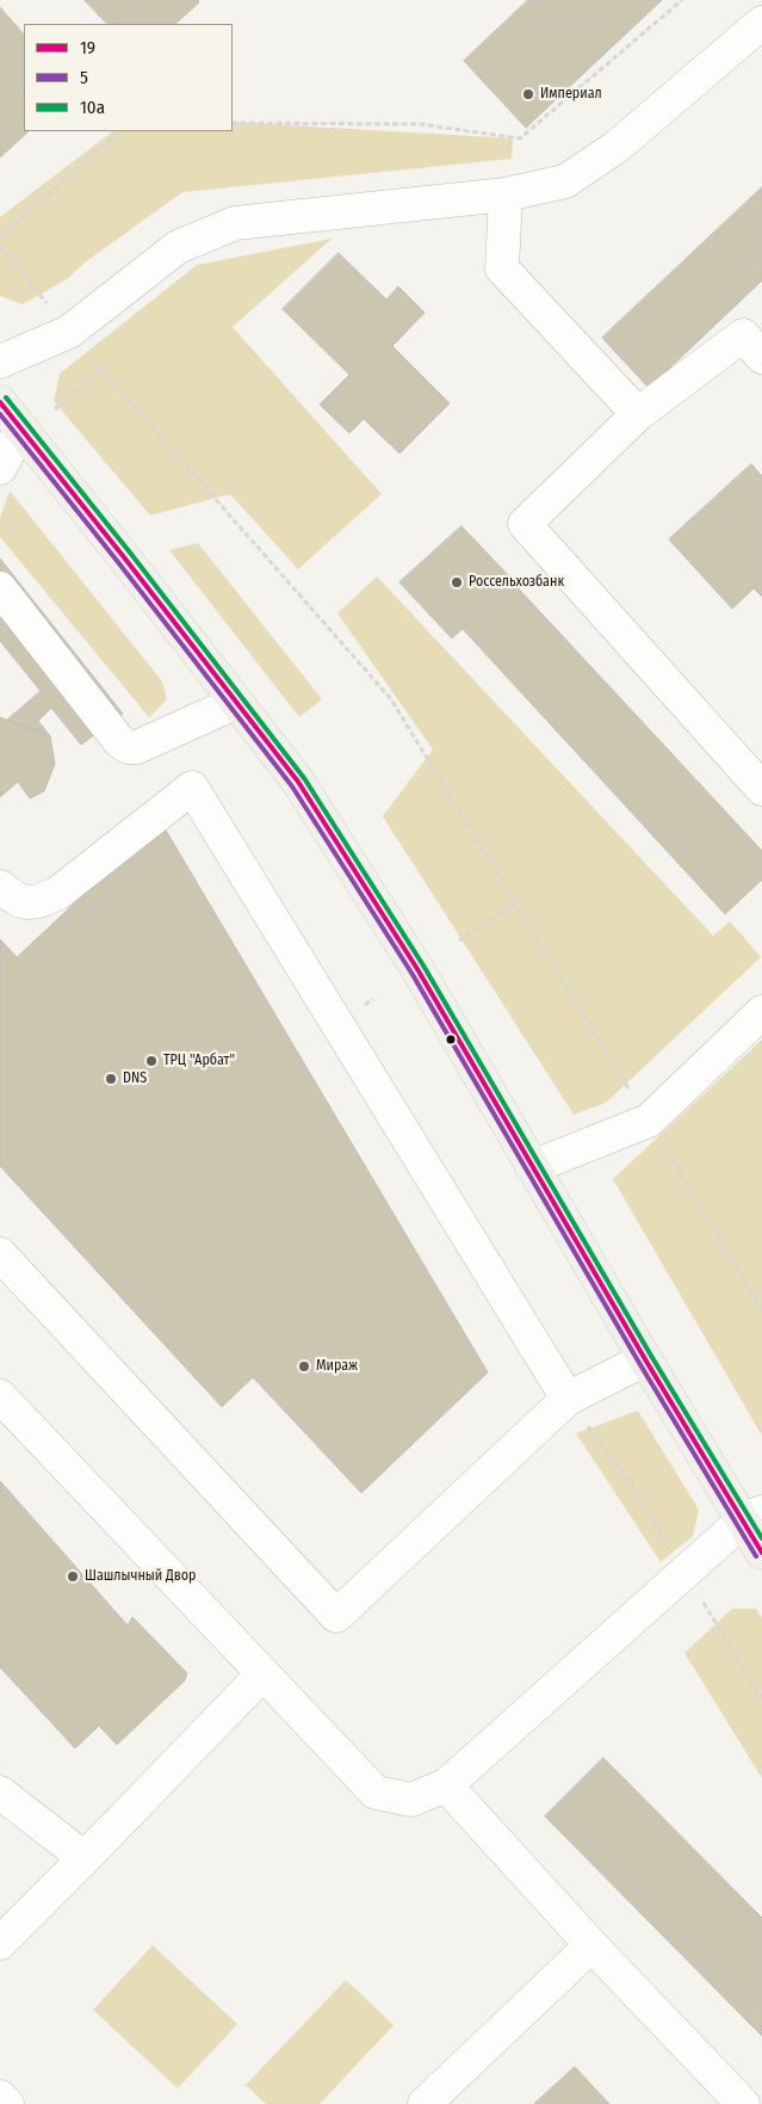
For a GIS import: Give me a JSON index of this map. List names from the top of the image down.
{
  "places": [
    "Империал",
    "Россельхозбанк",
    "ТРЦ \"Арбат\"",
    "DNS",
    "Мираж",
    "Шашлычный Двор"
  ],
  "lines": ["transit line 10а", "transit line 19", "transit line 5"],
  "legend": ["19", "5", "10а"]
}
